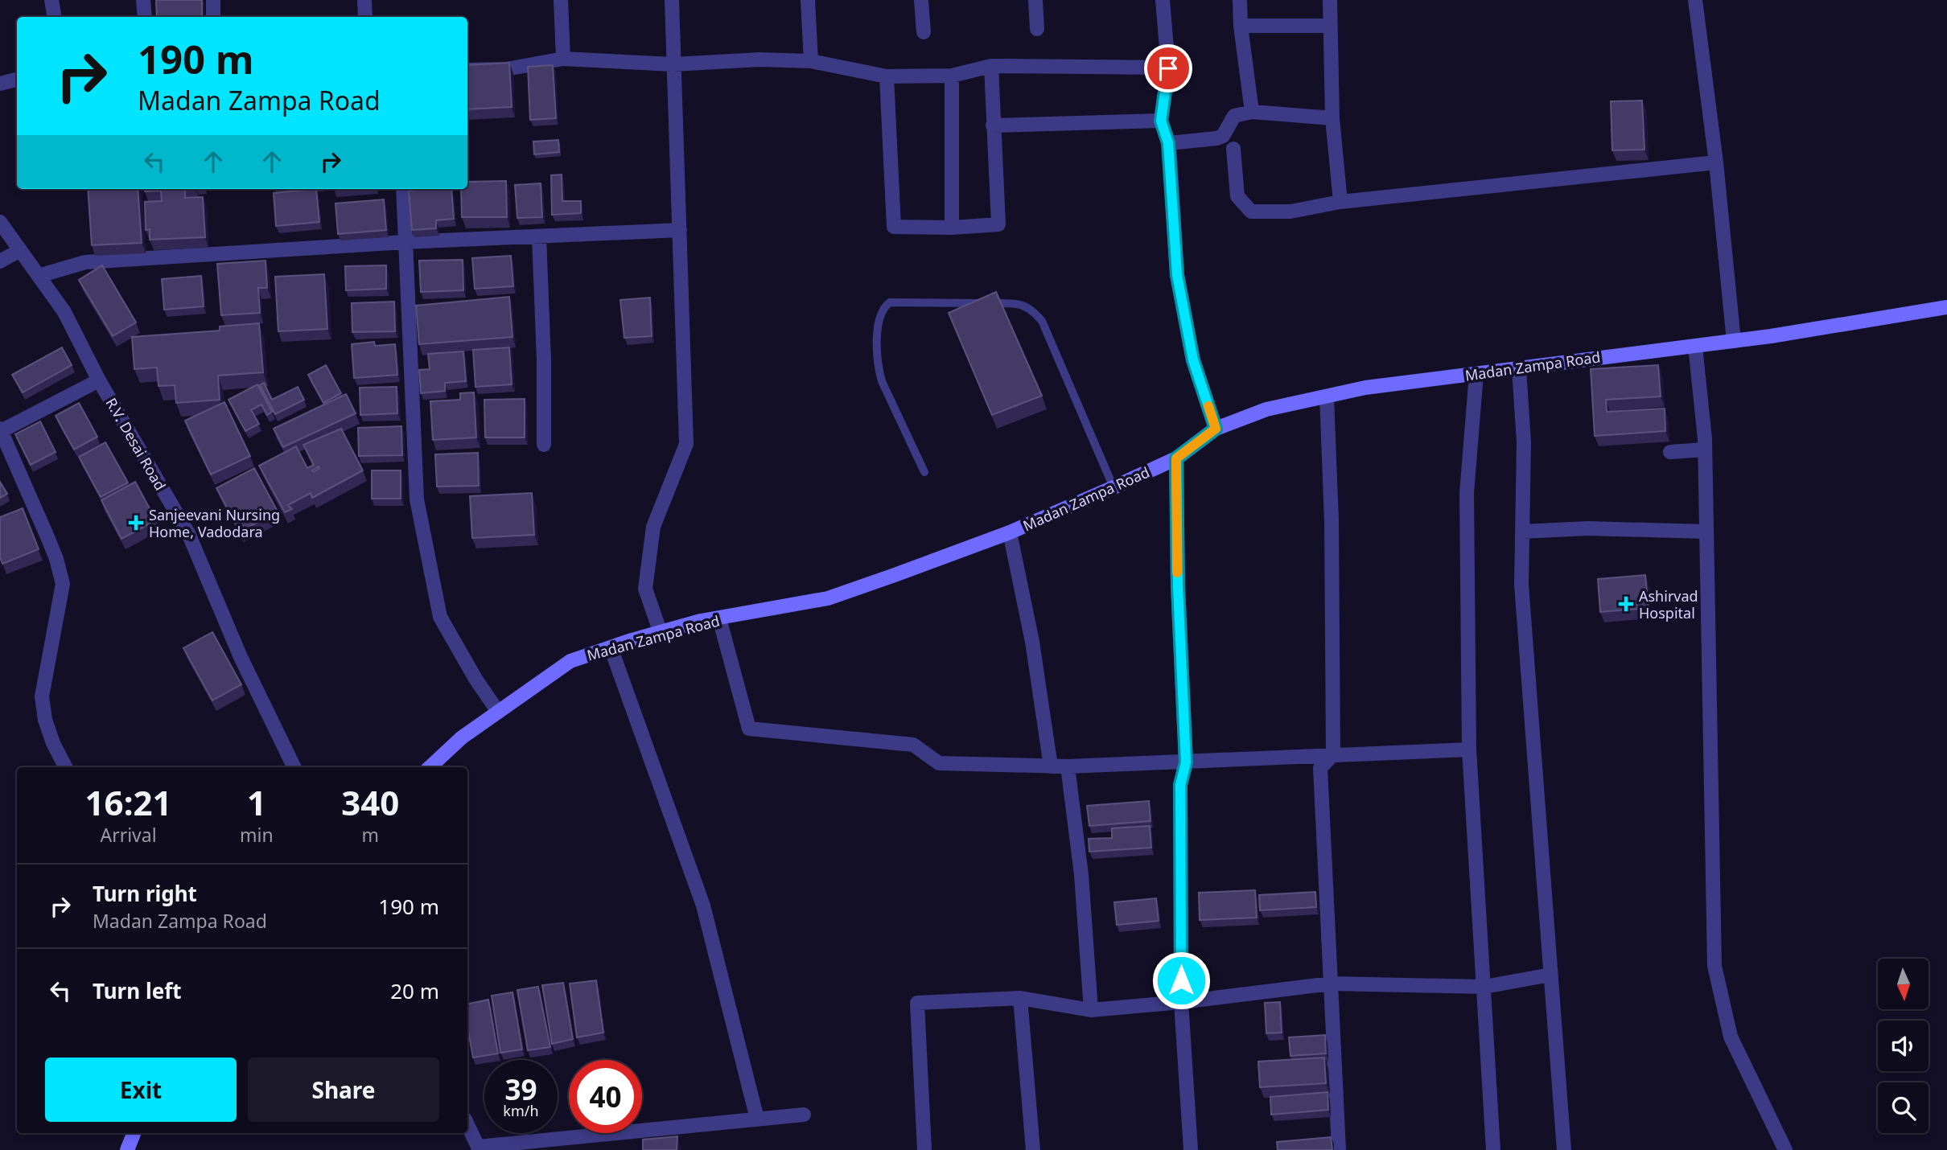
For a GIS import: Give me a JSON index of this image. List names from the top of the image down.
{
  "streets": {
    "main road": ["Madan Zampa Road"],
    "street": ["R.V. Desai Road"]
  },
  "places": {
    "health": ["Sanjeevani Nursing Home, Vadodara", "Ashirvad Hospital"]
  },
  "north": "bottom",
  "page": {
    "turn": ["190 m", "Madan Zampa Road"],
    "eta": [
      "16:21",
      "Arrival",
      "1",
      "min",
      "340",
      "m"
    ],
    "list": [
      {
        "name": "Turn right",
        "note": "Madan Zampa Road",
        "value": "190 m"
      },
      {
        "name": "Turn left",
        "value": "20 m"
      }
    ],
    "buttons": ["Exit", "Share"],
    "speed": "39 km/h",
    "limit": "40"
  }
}
